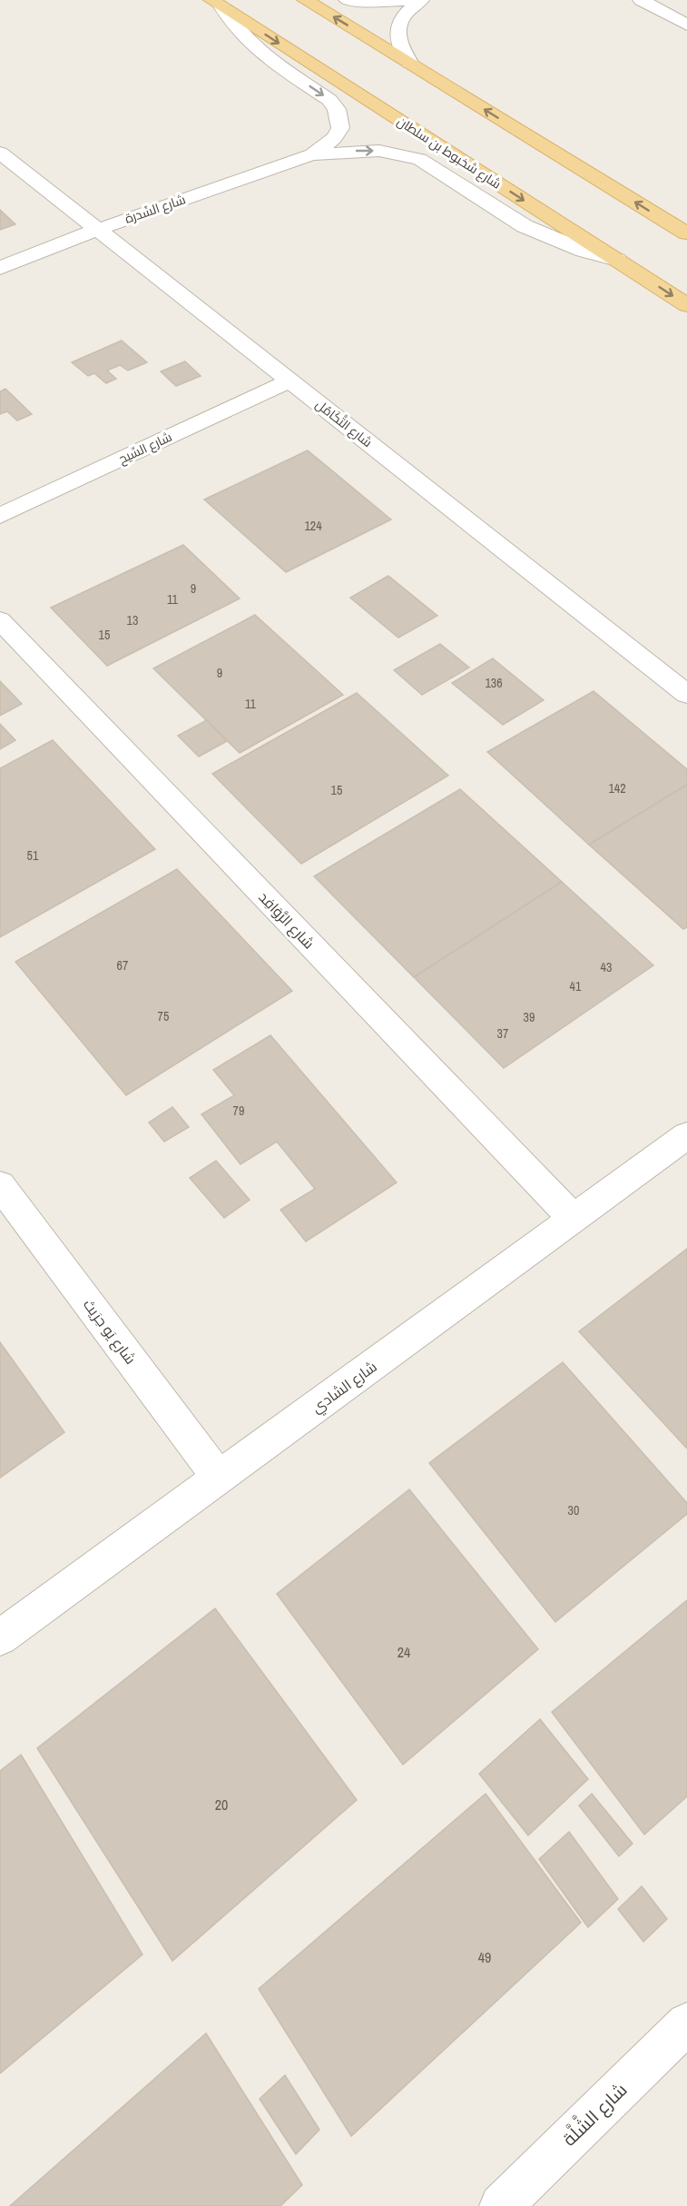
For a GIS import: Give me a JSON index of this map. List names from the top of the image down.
{
  "streets": {
    "main road": ["شارع شخبوط بن سلطان"],
    "street": [
      "شارع السِّدرة",
      "شارع التَّكَامُل",
      "شارع السِّيح",
      "شارع الرَّوَافِد",
      "شارع يَو حِرَيث",
      "شارع الشادي",
      "شارع الشَّلَّة"
    ]
  },
  "crossings": [
    ["شارع شخبوط بن سلطان", "شارع السِّدرة"],
    ["شارع السِّدرة", "شارع التَّكَامُل"],
    ["شارع التَّكَامُل", "شارع السِّيح"],
    ["شارع الرَّوَافِد", "شارع الشادي"],
    ["شارع يَو حِرَيث", "شارع الشادي"]
  ],
  "one_way": ["شارع السِّدرة"],
  "house_numbers": [
    "124",
    "9",
    "11",
    "13",
    "15",
    "9",
    "136",
    "11",
    "142",
    "15",
    "51",
    "67",
    "43",
    "41",
    "75",
    "39",
    "37",
    "79",
    "30",
    "24",
    "20",
    "49"
  ]
}
